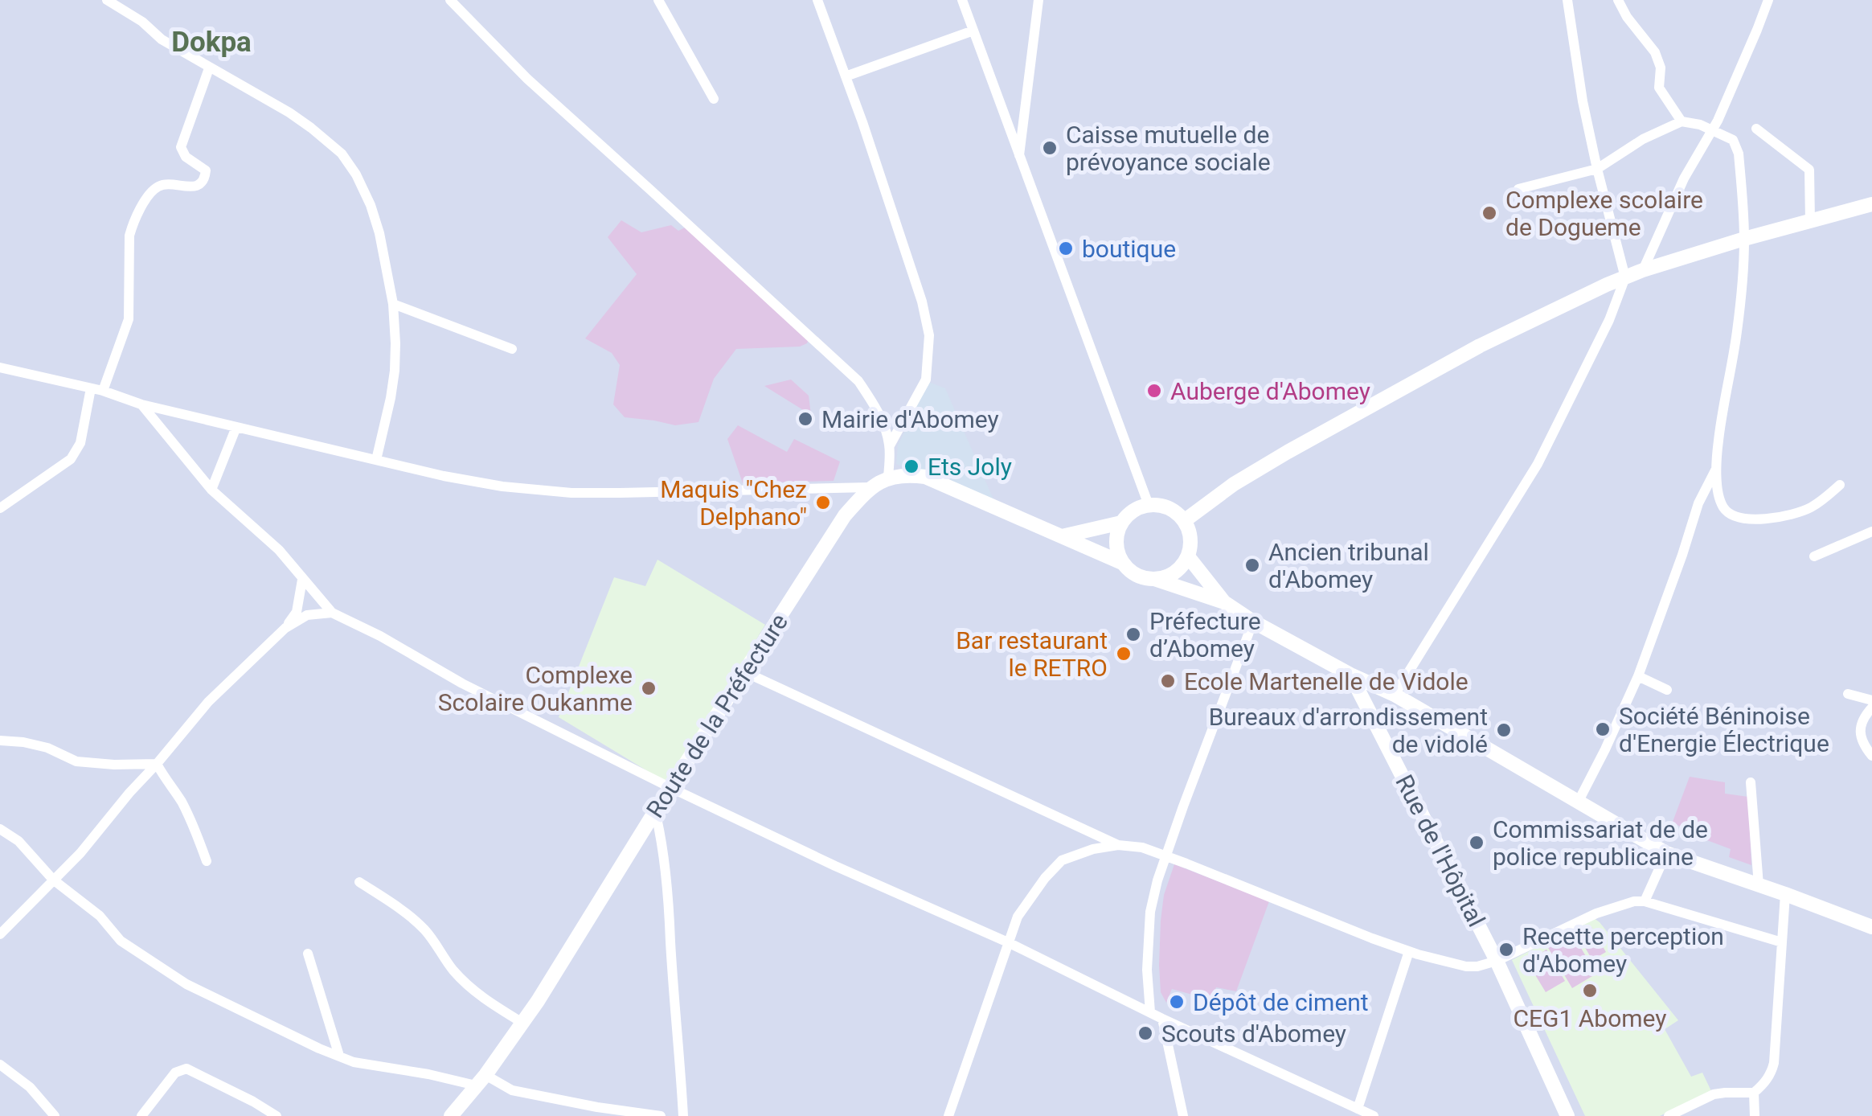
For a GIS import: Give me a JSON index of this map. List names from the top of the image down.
{
  "streets": {
    "street": ["Route de la Préfecture", "Rue de l'Hôpital"]
  },
  "districts": ["Dokpa"],
  "places": [
    "Caisse mutuelle de prévoyance sociale",
    "Complexe scolaire de Dogueme",
    "boutique",
    "Auberge d'Abomey",
    "Mairie d'Abomey",
    "Ets Joly",
    "Maquis \"Chez Delphano\"",
    "Ancien tribunal d'Abomey",
    "Préfecture d’Abomey",
    "Bar restaurant le RETRO",
    "Ecole Martenelle de Vidole",
    "Complexe Scolaire Oukanme",
    "Société Béninoise d'Energie Électrique",
    "Bureaux d'arrondissement de vidolé",
    "Commissariat de de police republicaine",
    "Recette perception d'Abomey",
    "CEG1 Abomey",
    "Dépôt de ciment",
    "Scouts d'Abomey"
  ]
}
